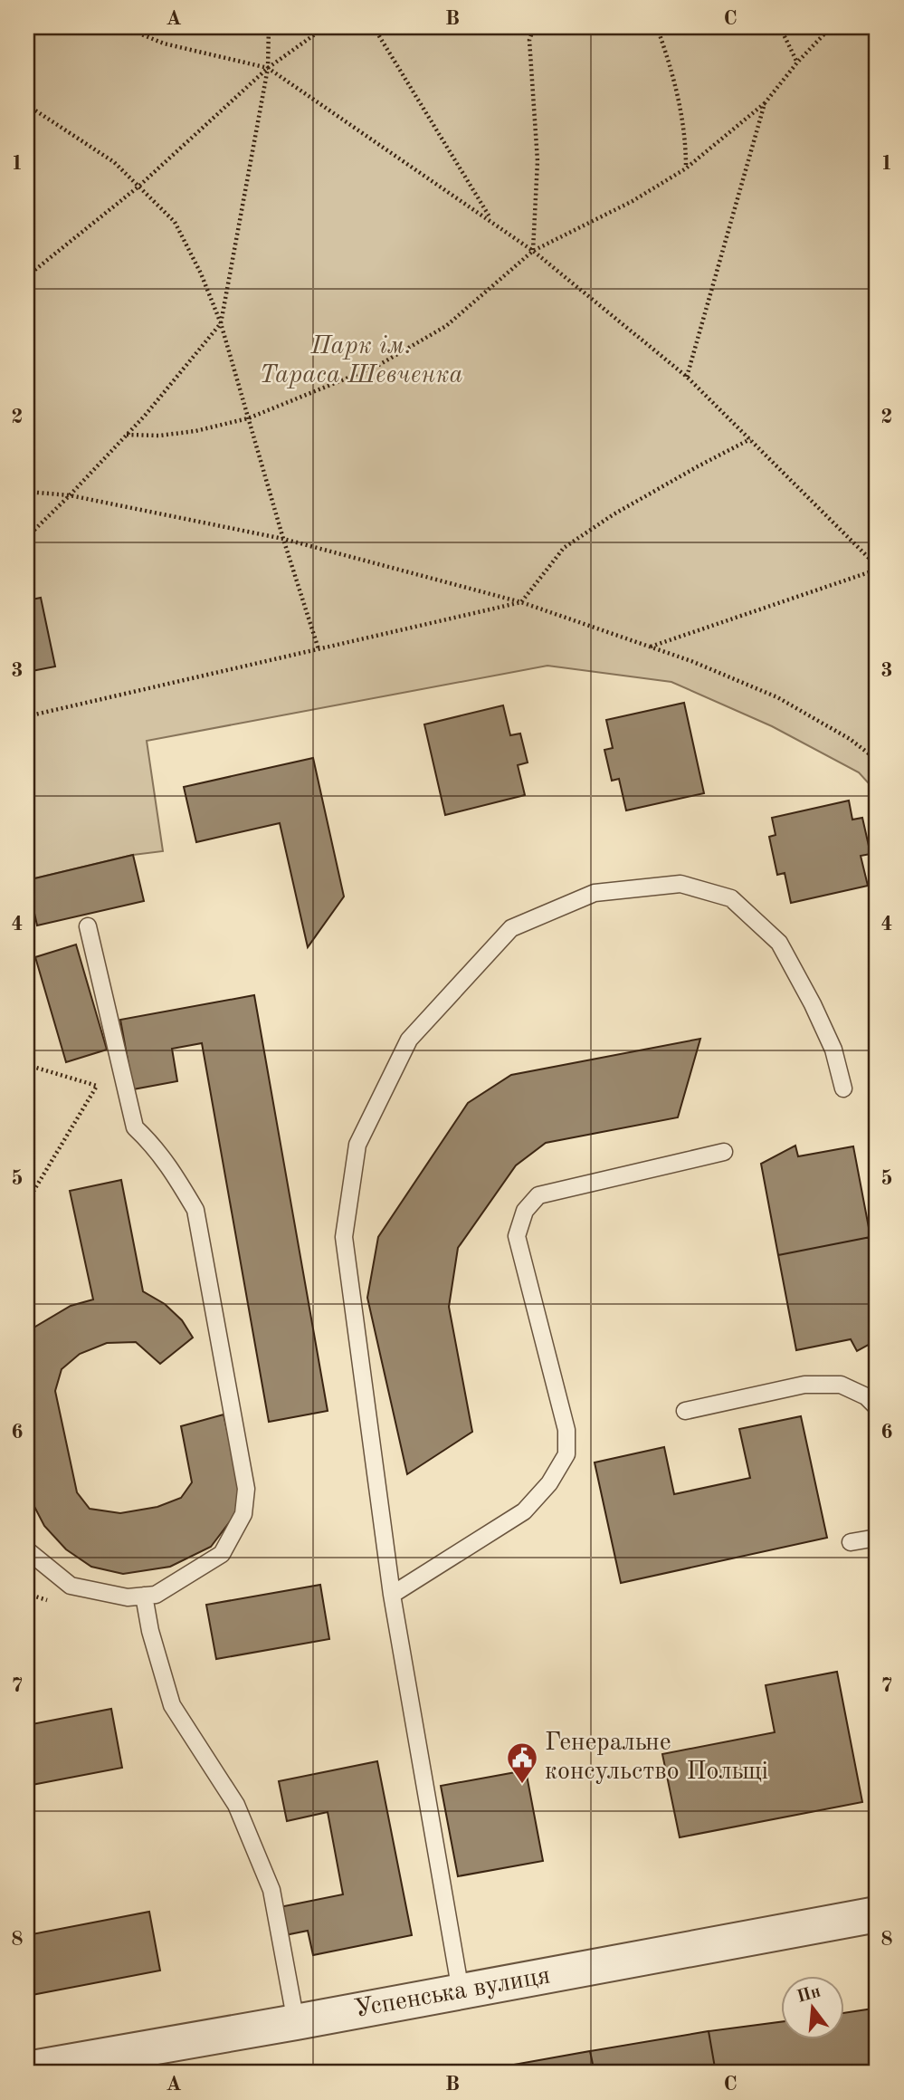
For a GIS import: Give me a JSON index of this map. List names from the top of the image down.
{
  "streets": {
    "street": ["Успенська вулиця"]
  },
  "parks": ["Парк ім. Тараса Шевченка"],
  "places": {
    "public building": ["Генеральне консульство Польщі"]
  },
  "north": "top",
  "grid": {
    "columns": ["A", "B", "C"],
    "rows": [
      "1",
      "2",
      "3",
      "4",
      "5",
      "6",
      "7",
      "8"
    ]
  }
}
